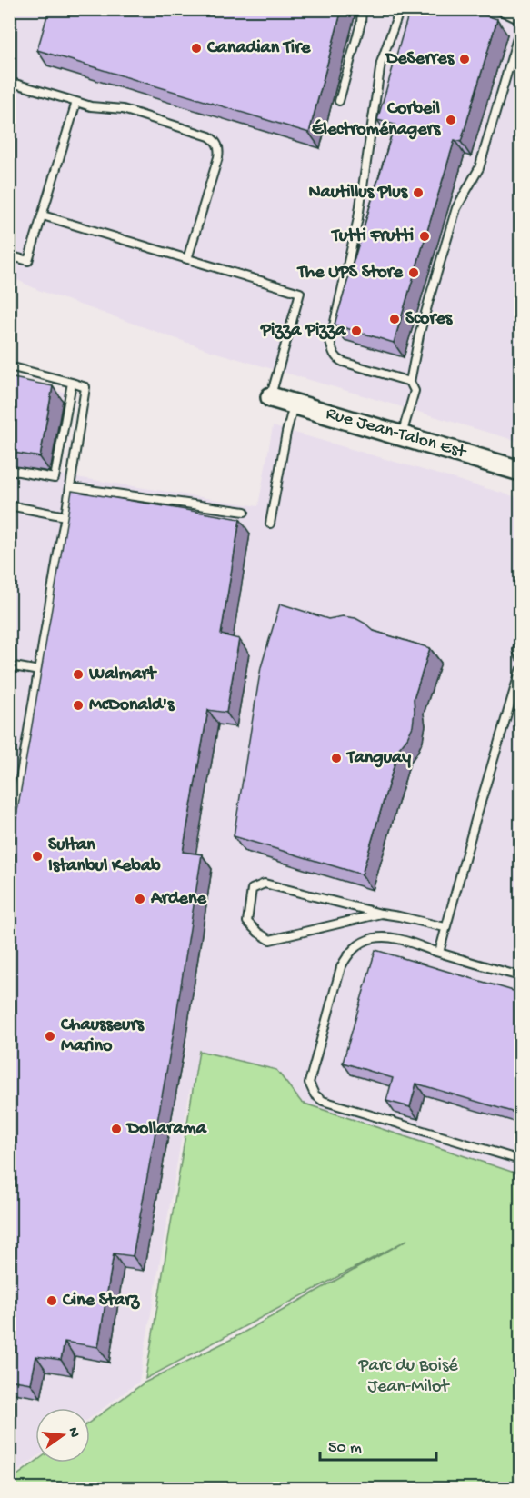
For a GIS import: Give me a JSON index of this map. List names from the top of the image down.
{
  "streets": {
    "main road": ["Rue Jean-Talon Est"]
  },
  "parks": ["Parc du Boisé Jean-Milot"],
  "places": [
    "Canadian Tire",
    "DeSerres",
    "Corbeil Électroménagers",
    "Nautillus Plus",
    "Tutti Frutti",
    "The UPS Store",
    "Scores",
    "Pizza Pizza",
    "Walmart",
    "McDonald's",
    "Tanguay",
    "Sultan Istanbul Kebab",
    "Ardene",
    "Chausseurs Marino",
    "Dollarama",
    "Cine Starz"
  ],
  "scale_bar": "50 m",
  "north": "right"
}
